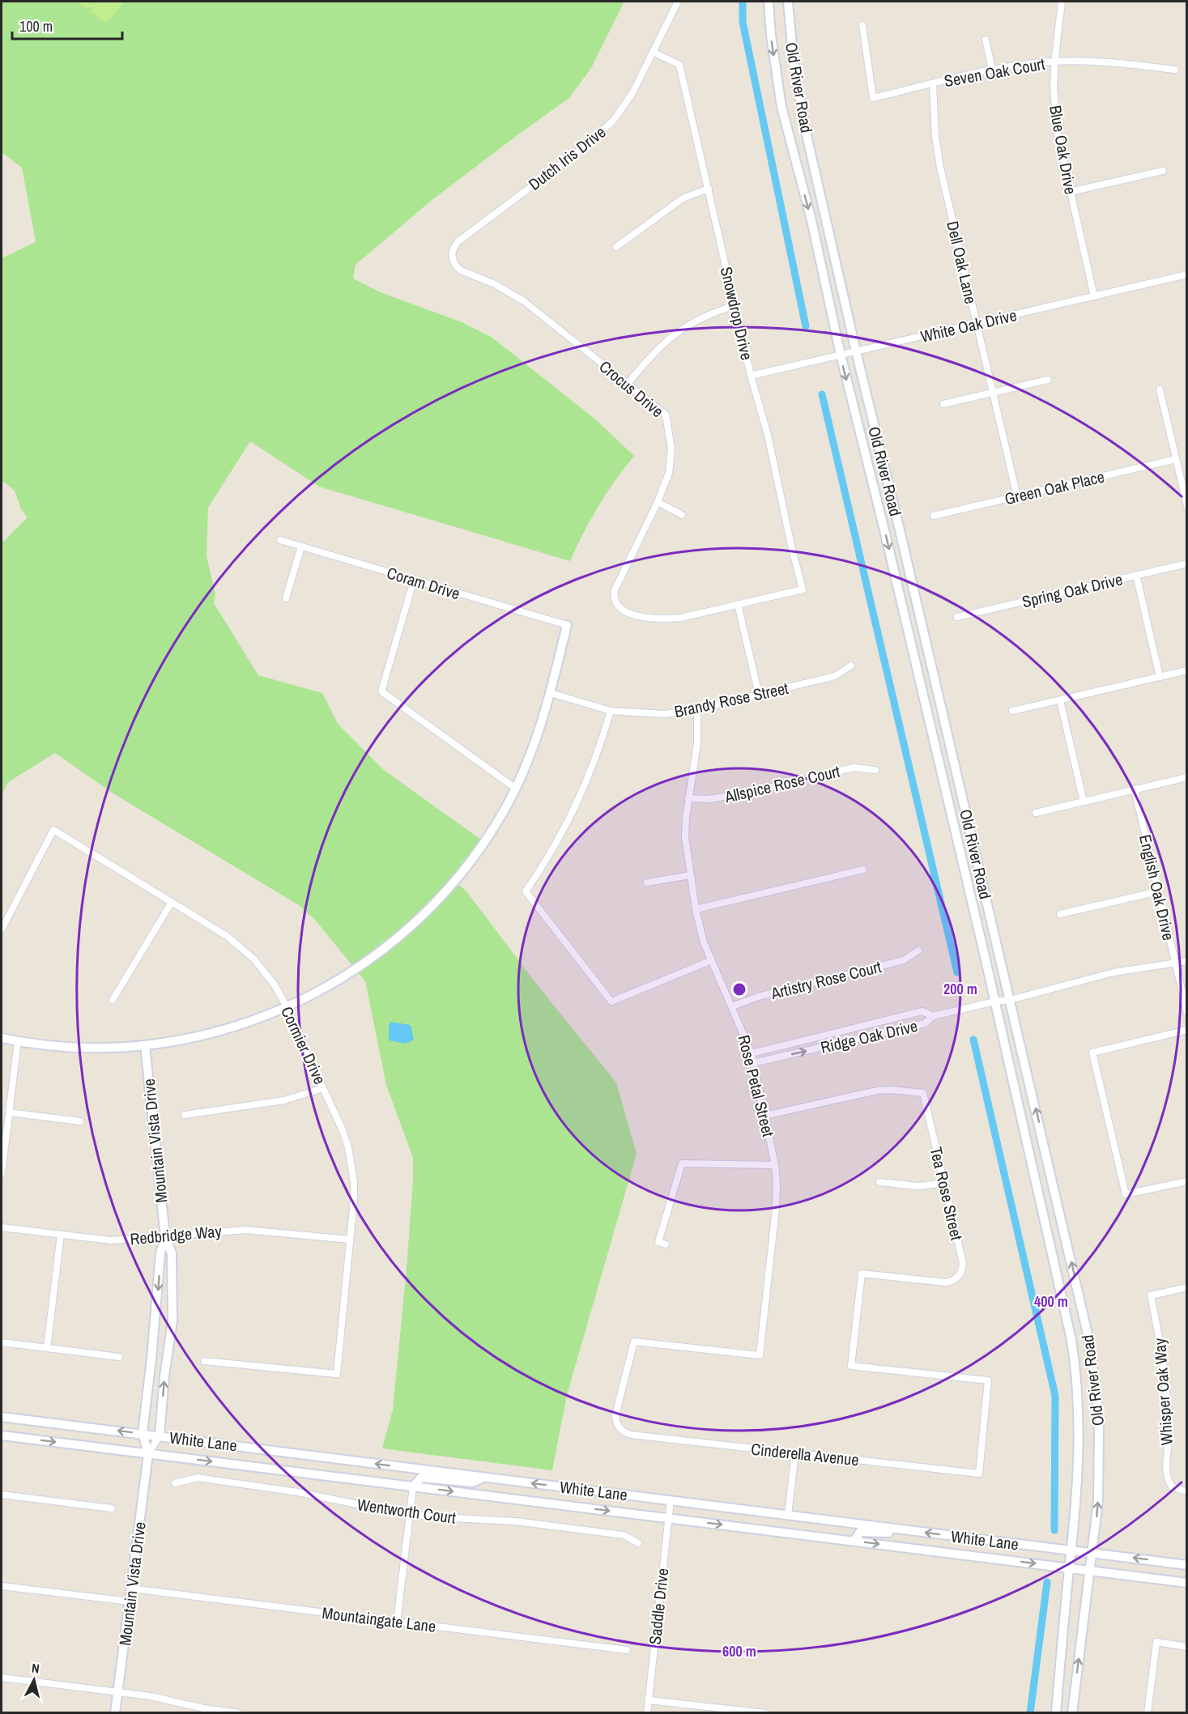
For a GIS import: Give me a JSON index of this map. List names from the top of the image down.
{
  "streets": {
    "main road": ["Old River Road", "Mountain Vista Drive", "White Lane"],
    "street": [
      "Seven Oak Court",
      "Blue Oak Drive",
      "Dutch Iris Drive",
      "Dell Oak Lane",
      "Snowdrop Drive",
      "White Oak Drive",
      "Crocus Drive",
      "Green Oak Place",
      "Coram Drive",
      "Spring Oak Drive",
      "Brandy Rose Street",
      "Allspice Rose Court",
      "English Oak Drive",
      "Artistry Rose Court",
      "Ridge Oak Drive",
      "Cormier Drive",
      "Rose Petal Street",
      "Tea Rose Street",
      "Redbridge Way",
      "Whisper Oak Way",
      "Cinderella Avenue",
      "Wentworth Court",
      "Saddle Drive",
      "Mountaingate Lane"
    ]
  },
  "crossings": [
    ["Seven Oak Court", "Blue Oak Drive"],
    ["Seven Oak Court", "Dell Oak Lane"],
    ["Old River Road", "White Oak Drive"],
    ["Old River Road", "Ridge Oak Drive"],
    ["Old River Road", "White Lane"],
    ["Blue Oak Drive", "White Oak Drive"],
    ["Dutch Iris Drive", "Snowdrop Drive"],
    ["Dutch Iris Drive", "Crocus Drive"],
    ["Dell Oak Lane", "White Oak Drive"],
    ["Dell Oak Lane", "Green Oak Place"],
    ["Snowdrop Drive", "White Oak Drive"],
    ["Snowdrop Drive", "Crocus Drive"],
    ["Brandy Rose Street", "Rose Petal Street"],
    ["Allspice Rose Court", "Rose Petal Street"],
    ["English Oak Drive", "Ridge Oak Drive"],
    ["Artistry Rose Court", "Rose Petal Street"],
    ["Ridge Oak Drive", "Rose Petal Street"],
    ["Cormier Drive", "Redbridge Way"],
    ["Rose Petal Street", "Tea Rose Street"],
    ["Rose Petal Street", "Cinderella Avenue"],
    ["Mountain Vista Drive", "Redbridge Way"],
    ["Mountain Vista Drive", "White Lane"],
    ["Mountain Vista Drive", "Mountaingate Lane"],
    ["Tea Rose Street", "Cinderella Avenue"],
    ["White Lane", "Saddle Drive"]
  ],
  "scale_bar": "100 m",
  "north": "top",
  "rings": ["200 m", "400 m", "600 m"]
}
